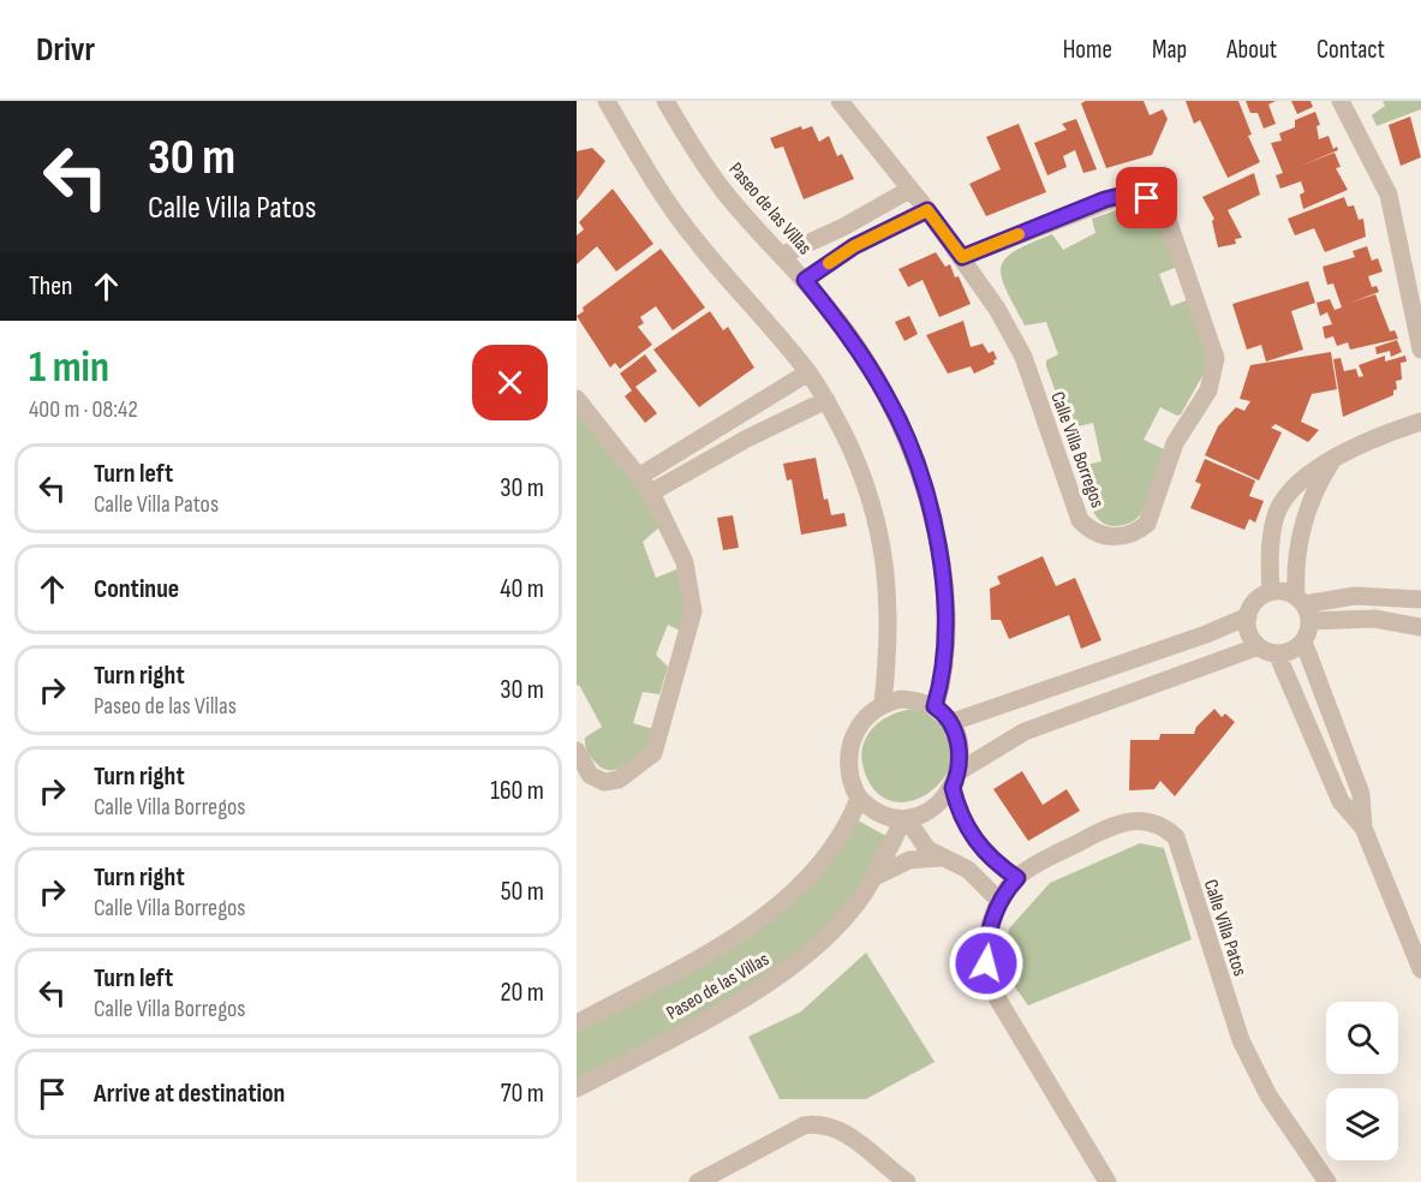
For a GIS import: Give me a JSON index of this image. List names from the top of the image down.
{
  "streets": {
    "street": ["Paseo de las Villas", "Calle Villa Borregos", "Calle Villa Patos"]
  },
  "page": {
    "header": "Drivr",
    "nav": [
      "Home",
      "Map",
      "About",
      "Contact"
    ],
    "turn": ["30 m", "Calle Villa Patos"],
    "then": "Then",
    "heading": ["1 min", "400 m · 08:42"],
    "list": [
      {
        "name": "Turn left",
        "note": "Calle Villa Patos",
        "value": "30 m"
      },
      {
        "name": "Continue",
        "value": "40 m"
      },
      {
        "name": "Turn right",
        "note": "Paseo de las Villas",
        "value": "30 m"
      },
      {
        "name": "Turn right",
        "note": "Calle Villa Borregos",
        "value": "160 m"
      },
      {
        "name": "Turn right",
        "note": "Calle Villa Borregos",
        "value": "50 m"
      },
      {
        "name": "Turn left",
        "note": "Calle Villa Borregos",
        "value": "20 m"
      },
      {
        "name": "Arrive at destination",
        "value": "70 m"
      }
    ]
  }
}
